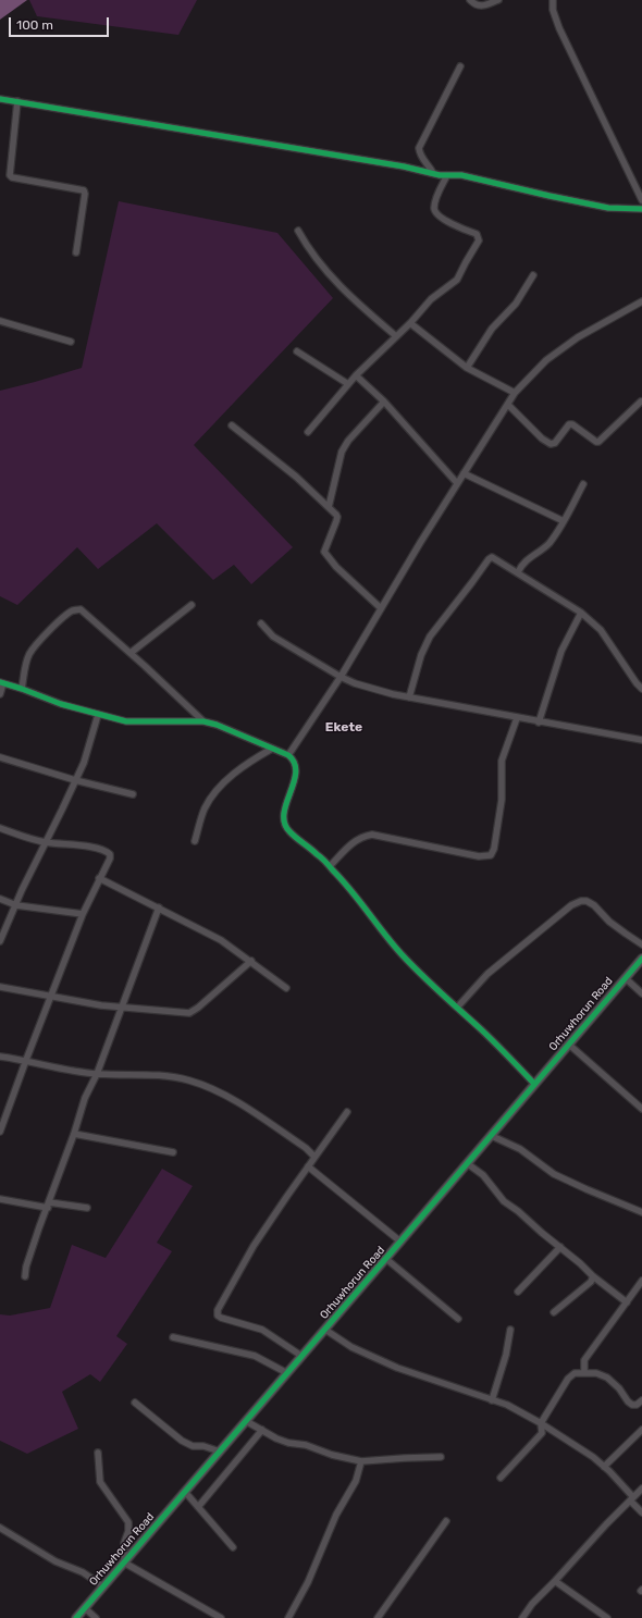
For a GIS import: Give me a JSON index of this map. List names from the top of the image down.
{
  "streets": {
    "street": ["Orhuwhorun Road"]
  },
  "districts": ["Ekete"],
  "scale_bar": "100 m"
}
